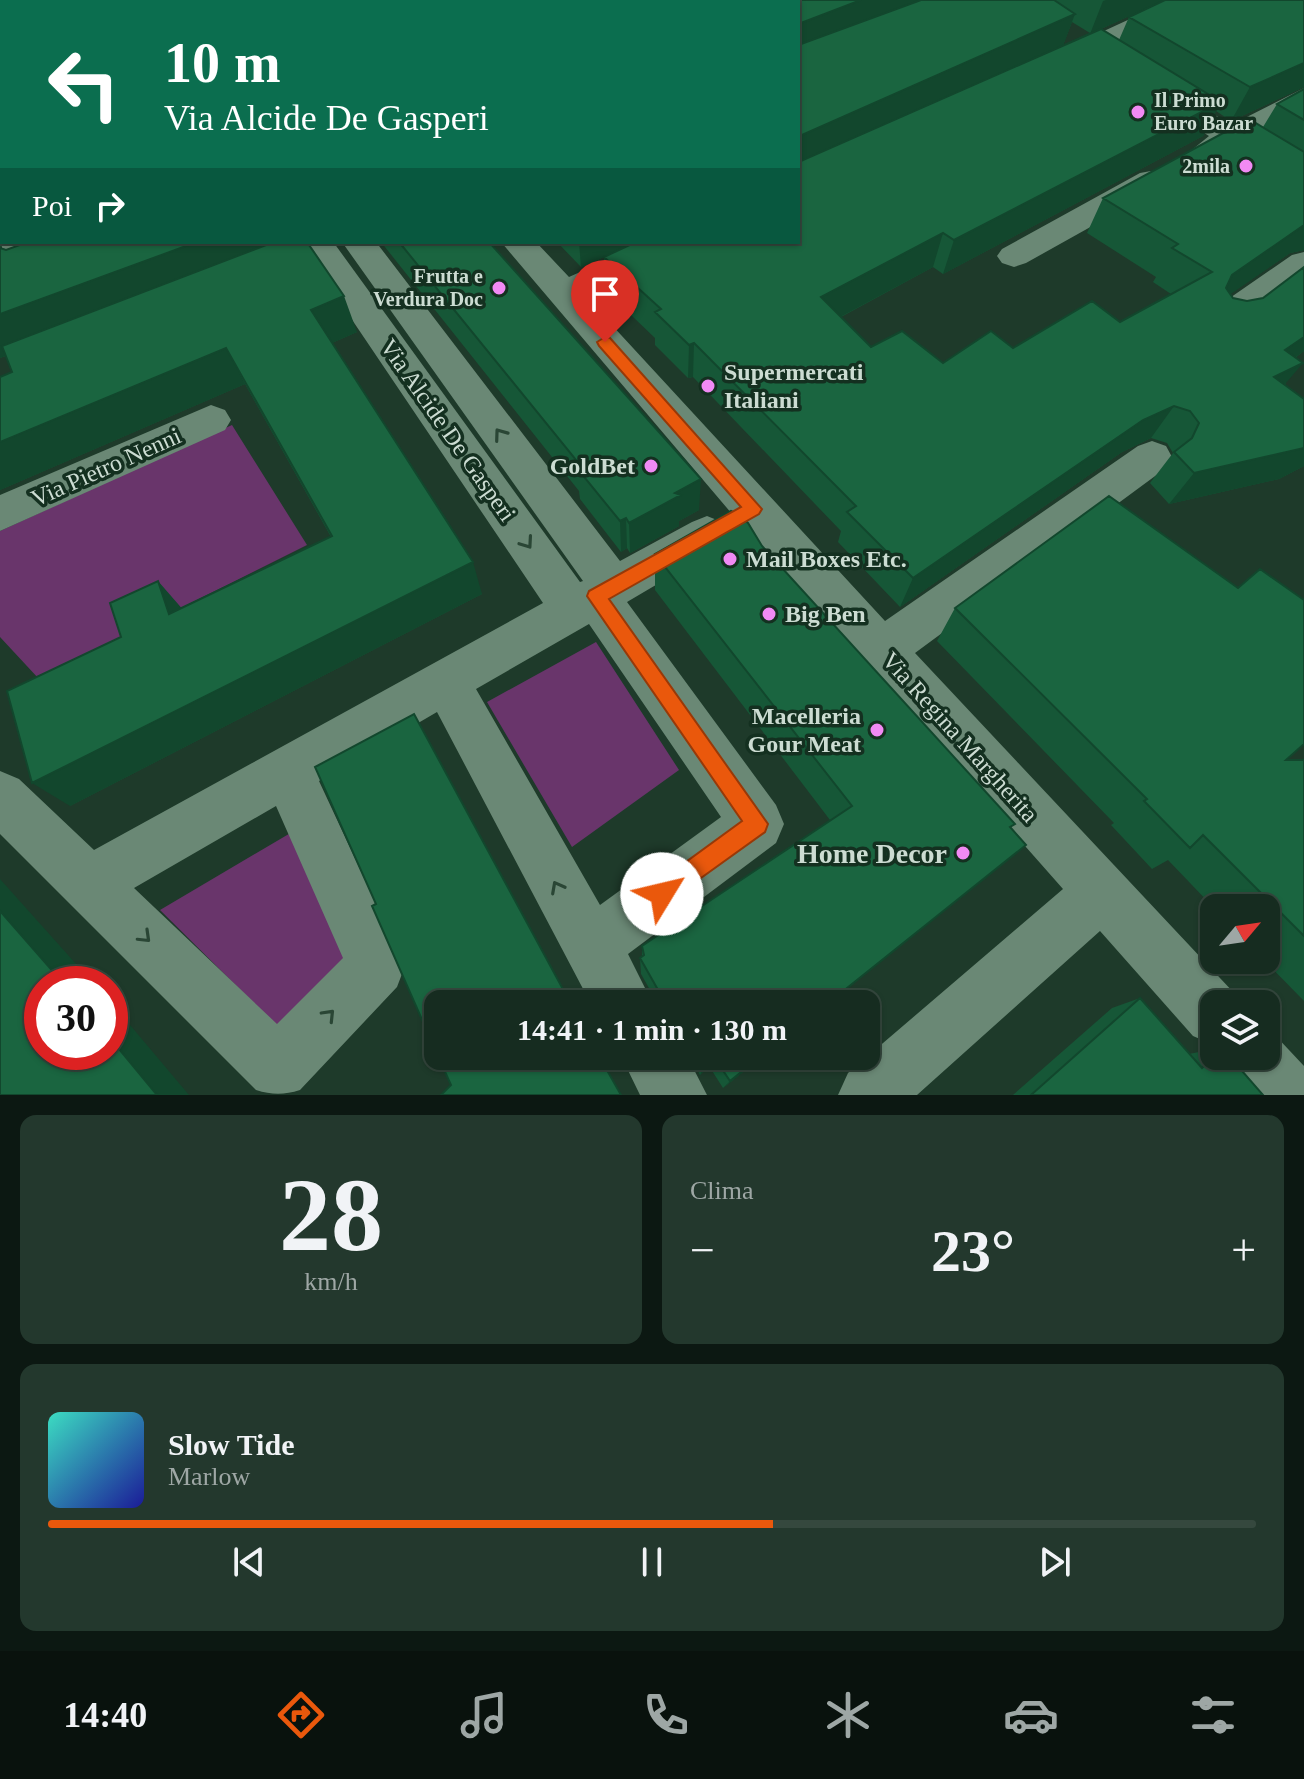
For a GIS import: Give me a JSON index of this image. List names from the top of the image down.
{
  "streets": {
    "street": ["Via Alcide De Gasperi", "Via Pietro Nenni", "Via Regina Margherita"]
  },
  "places": [
    "Il Primo Euro Bazar",
    "2mila",
    "Frutta e Verdura Doc",
    "Supermercati Italiani",
    "GoldBet",
    "Mail Boxes Etc.",
    "Big Ben",
    "Macelleria Gour Meat",
    "Home Decor"
  ],
  "north": "top right",
  "page": {
    "turn": ["10 m", "Via Alcide De Gasperi"],
    "then": "Poi",
    "limit": "30",
    "trip": "14:41 · 1 min · 130 m",
    "tile": [
      ["28", "km/h"],
      "Clima"
    ],
    "heat": ["−", "23°", "+"],
    "song": ["Slow Tide", "Marlow"],
    "tabs": "14:40"
  }
}
